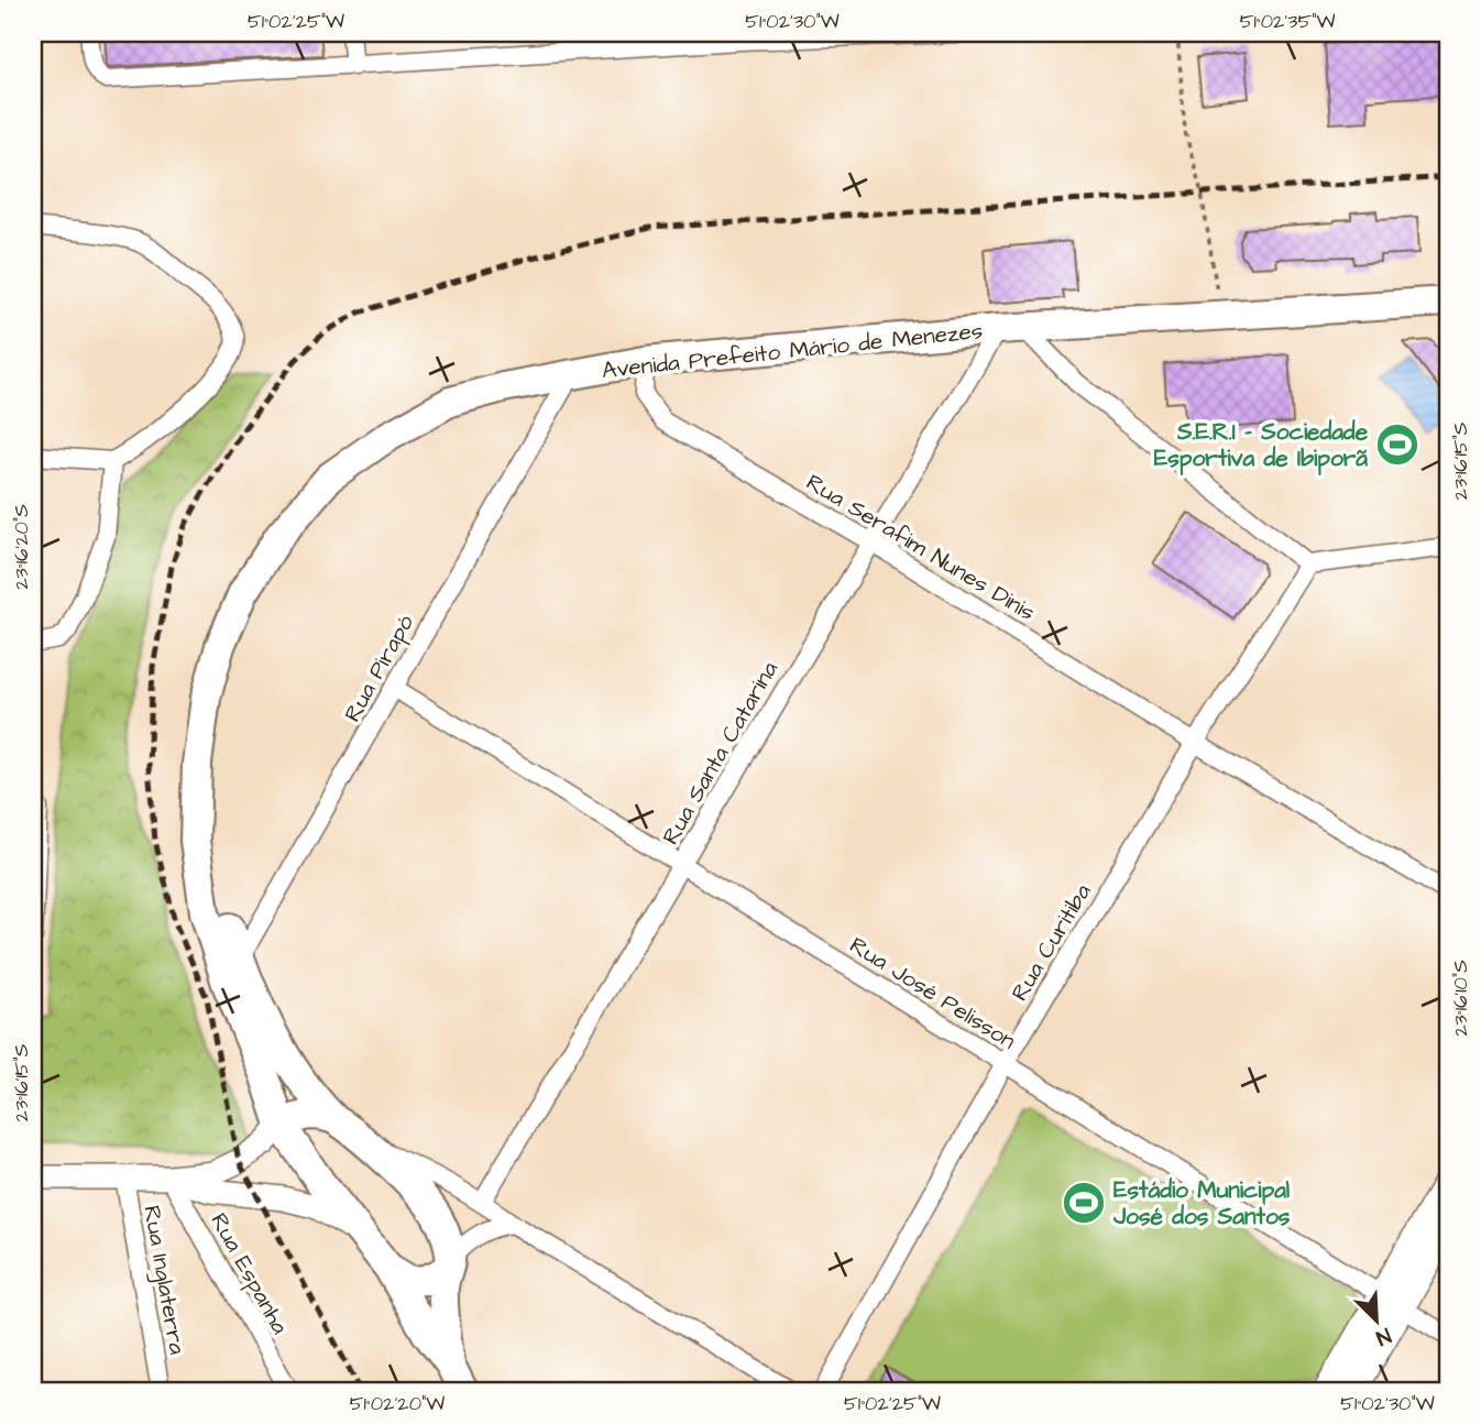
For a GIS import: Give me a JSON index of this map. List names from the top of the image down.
{
  "streets": {
    "main road": ["Avenida Prefeito Mário de Menezes"],
    "street": [
      "Rua Serafim Nunes Dinis",
      "Rua Pirapó",
      "Rua Santa Catarina",
      "Rua Curitiba",
      "Rua José Pelisson",
      "Rua Espanha",
      "Rua Inglaterra"
    ]
  },
  "crossings": [
    ["Avenida Prefeito Mário de Menezes", "Rua Serafim Nunes Dinis"],
    ["Avenida Prefeito Mário de Menezes", "Rua Pirapó"],
    ["Avenida Prefeito Mário de Menezes", "Rua Santa Catarina"],
    ["Rua Serafim Nunes Dinis", "Rua Santa Catarina"],
    ["Rua Serafim Nunes Dinis", "Rua Curitiba"],
    ["Rua Pirapó", "Rua José Pelisson"],
    ["Rua Santa Catarina", "Rua José Pelisson"],
    ["Rua Curitiba", "Rua José Pelisson"]
  ],
  "places": {
    "sports": ["S.E.R.I - Sociedade Esportiva de Ibiporã", "Estádio Municipal José dos Santos"]
  },
  "north": "bottom right",
  "coordinates": [
    "51°02'25\"W",
    "51°02'30\"W",
    "51°02'35\"W",
    "23°16'15\"S",
    "23°16'20\"S",
    "23°16'10\"S",
    "51°02'20\"W"
  ]
}
